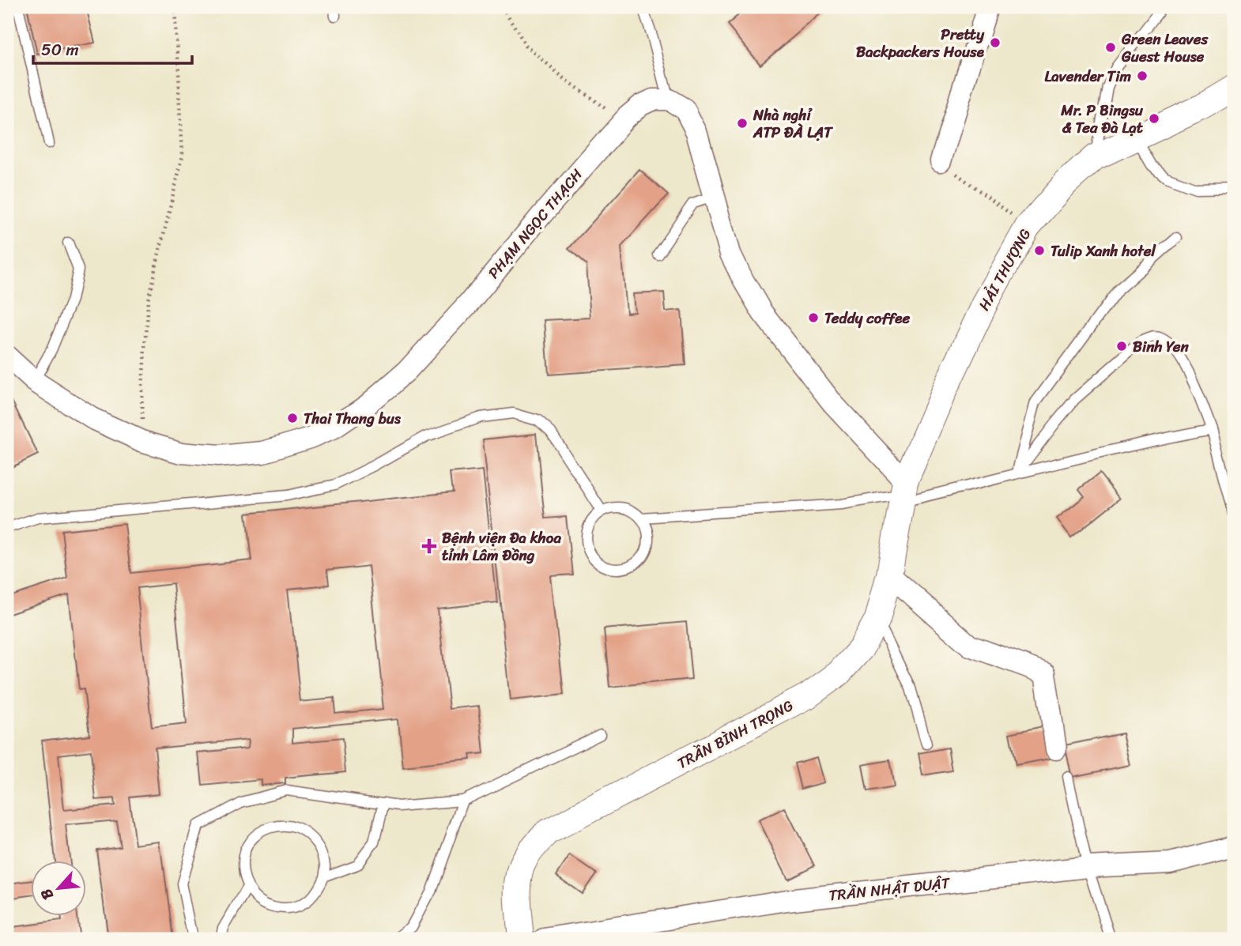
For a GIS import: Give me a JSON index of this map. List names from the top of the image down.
{
  "streets": {
    "street": [
      "PHẠM NGỌC THẠCH",
      "HẢI THƯỢNG",
      "TRẦN BÌNH TRỌNG",
      "TRẦN NHẬT DUẬT"
    ]
  },
  "crossings": [
    ["HẢI THƯỢNG", "TRẦN BÌNH TRỌNG"]
  ],
  "places": {
    "other": [
      "Pretty Backpackers House",
      "Green Leaves Guest House",
      "Lavender Tim",
      "Mr. P Bingsu & Tea Đà Lạt",
      "Nhà nghỉ ATP ĐÀ LẠT",
      "Tulip Xanh hotel",
      "Teddy coffee",
      "Binh Yen",
      "Thai Thang bus"
    ],
    "health": ["Bệnh viện Đa khoa tỉnh Lâm Đồng"]
  },
  "scale_bar": "50 m",
  "north": "bottom left"
}
